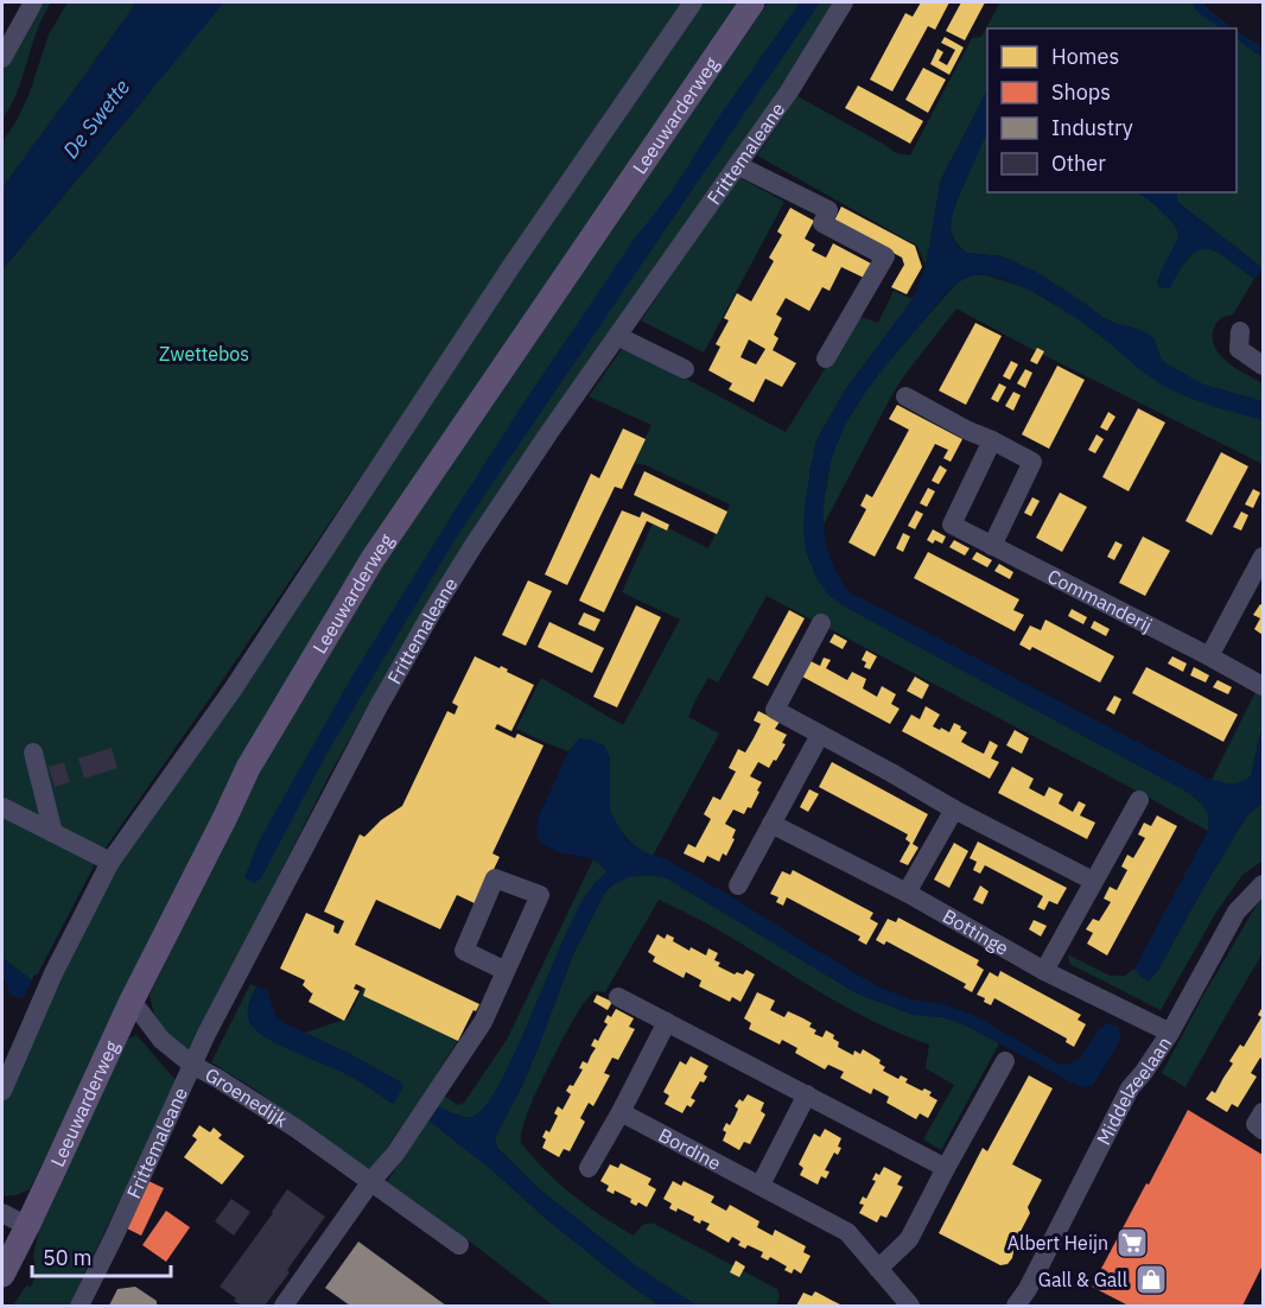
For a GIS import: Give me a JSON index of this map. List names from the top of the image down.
{
  "streets": {
    "main road": ["Leeuwarderweg"],
    "street": [
      "Frittemaleane",
      "Commanderij",
      "Bottinge",
      "Middelzeelaan",
      "Groenedijk",
      "Bordine"
    ]
  },
  "crossings": [
    ["Leeuwarderweg", "Groenedijk"],
    ["Frittemaleane", "Groenedijk"],
    ["Bottinge", "Middelzeelaan"]
  ],
  "water": ["De Swette"],
  "parks": ["Zwettebos"],
  "places": {
    "supermarket": ["Albert Heijn"],
    "shop": ["Gall & Gall"]
  },
  "legend": [
    "Homes",
    "Shops",
    "Industry",
    "Other"
  ],
  "scale_bar": "50 m"
}
